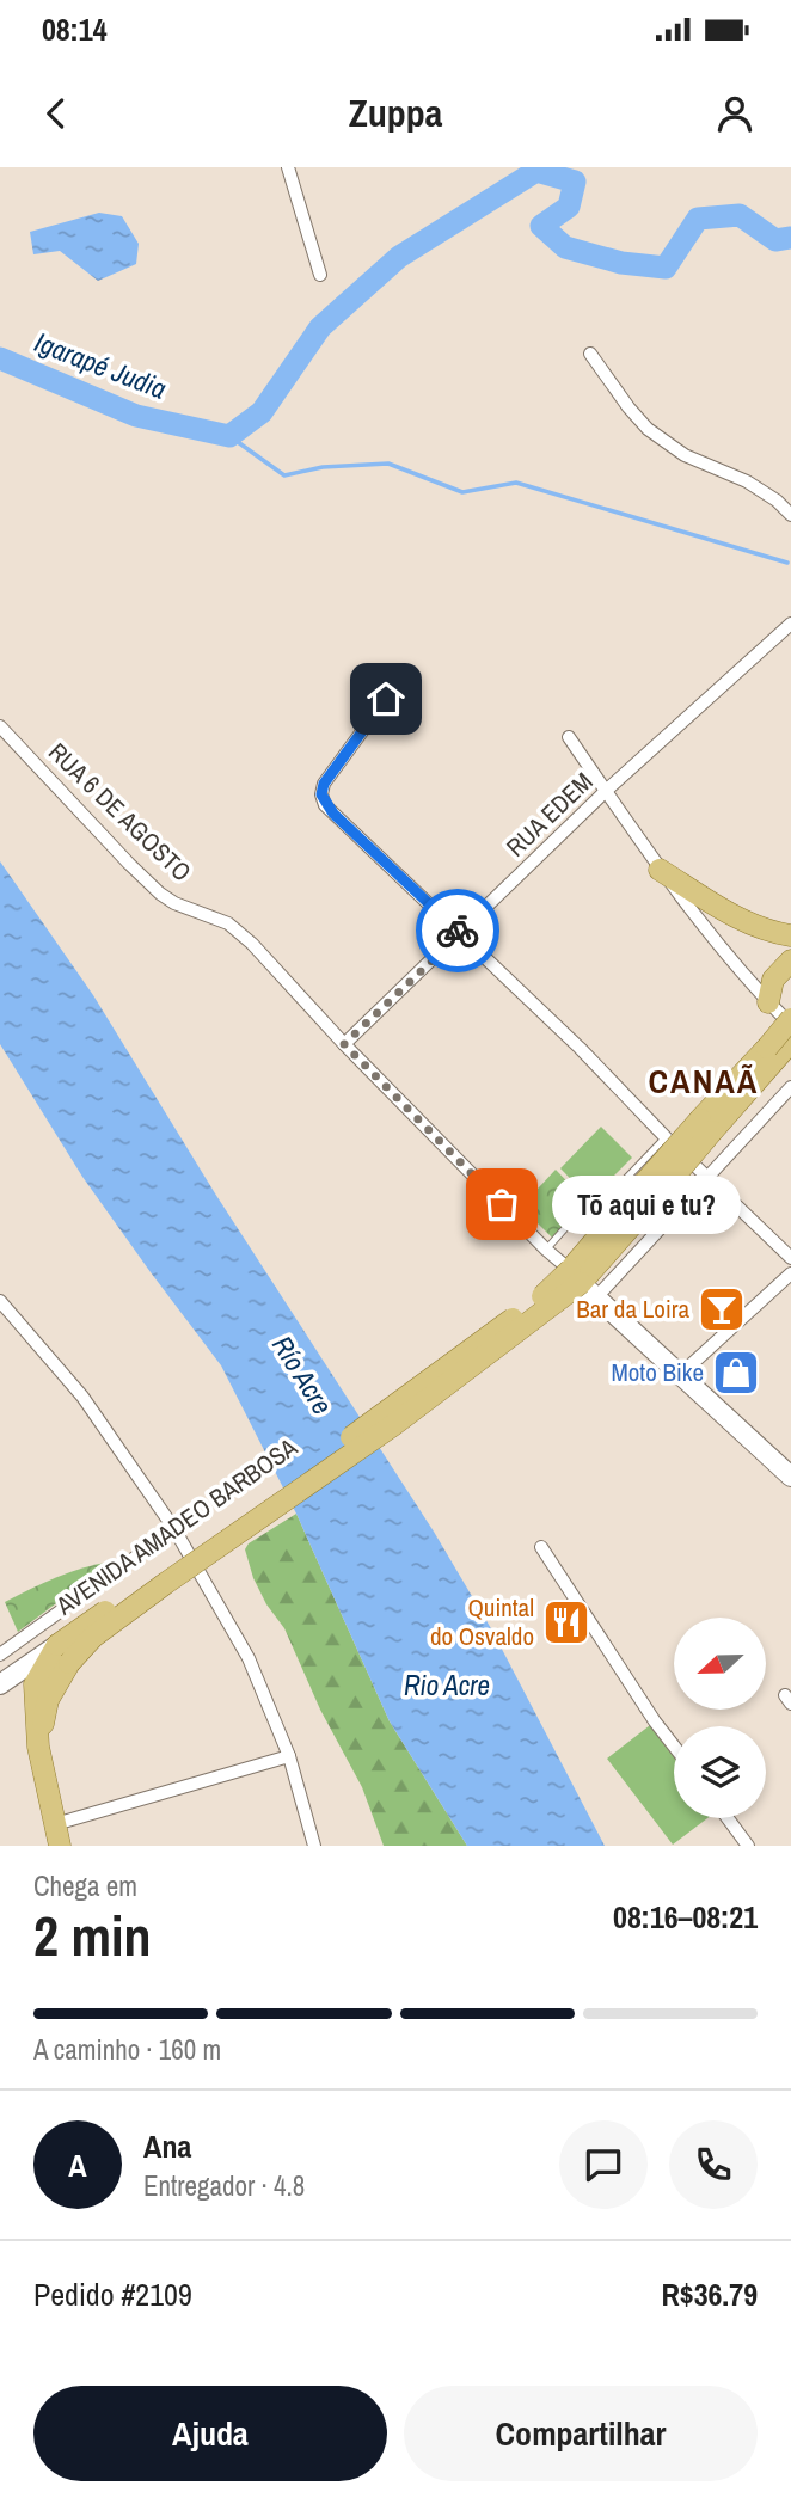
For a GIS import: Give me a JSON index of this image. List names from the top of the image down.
{
  "streets": {
    "main road": ["AVENIDA AMADEO BARBOSA"],
    "street": ["RUA 6 DE AGOSTO", "RUA EDEM"]
  },
  "crossings": [
    ["RUA 6 DE AGOSTO", "RUA EDEM"],
    ["RUA 6 DE AGOSTO", "AVENIDA AMADEO BARBOSA"]
  ],
  "districts": ["CANAÃ"],
  "water": ["Igarapé Judia", "Río Acre", "Rio Acre"],
  "places": {
    "other": ["Tõ aqui e tu?"],
    "bar": ["Bar da Loira"],
    "shop": ["Moto Bike"],
    "restaurant": ["Quintal do Osvaldo"]
  },
  "north": "left",
  "page": {
    "status": "08:14",
    "header": "Zuppa",
    "bubble": "Tõ aqui e tu?",
    "heading": ["2 min", "Chega em", "08:16–08:21"],
    "panel": [
      "Ana",
      "Entregador · 4.8",
      "Pedido #2109",
      "R$36.79"
    ],
    "bar": "A caminho · 160 m",
    "round": "A",
    "buttons": ["Ajuda", "Compartilhar"]
  }
}
